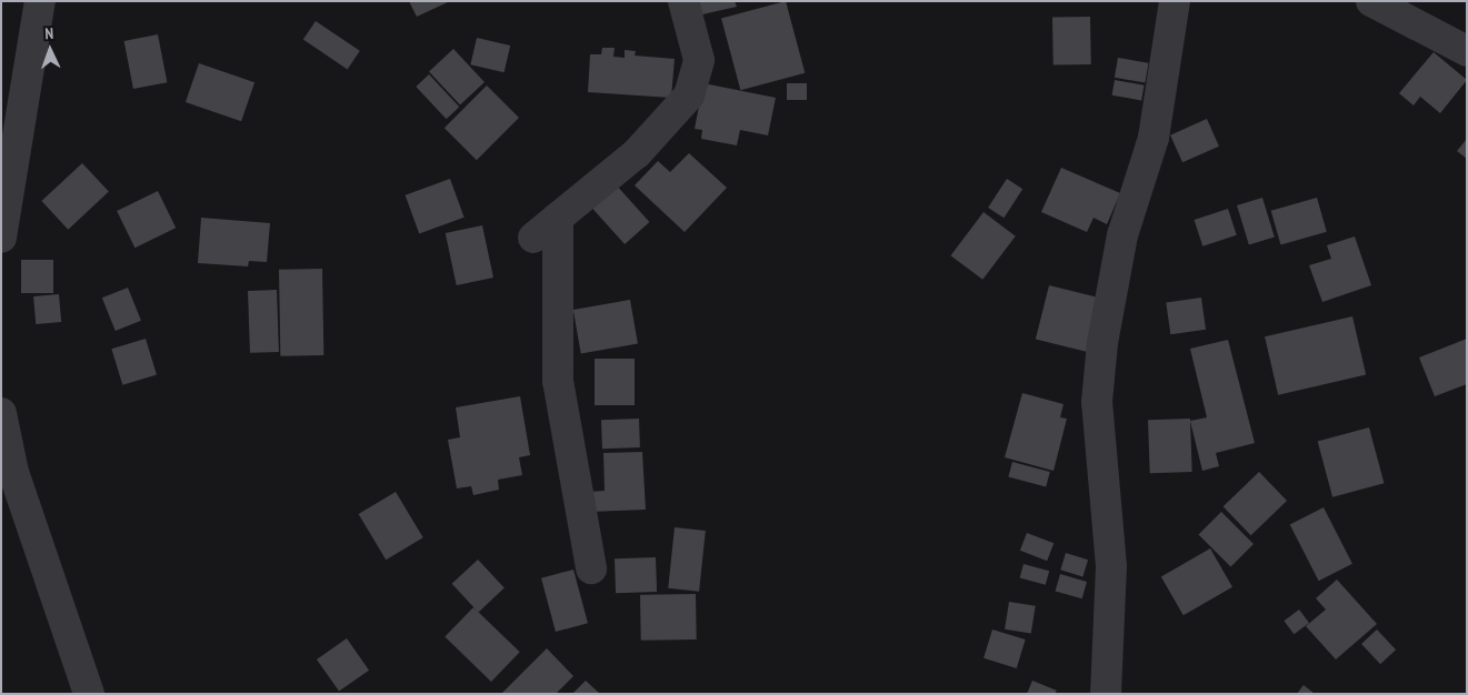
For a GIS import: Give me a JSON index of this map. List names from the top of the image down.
{
  "north": "top"
}
